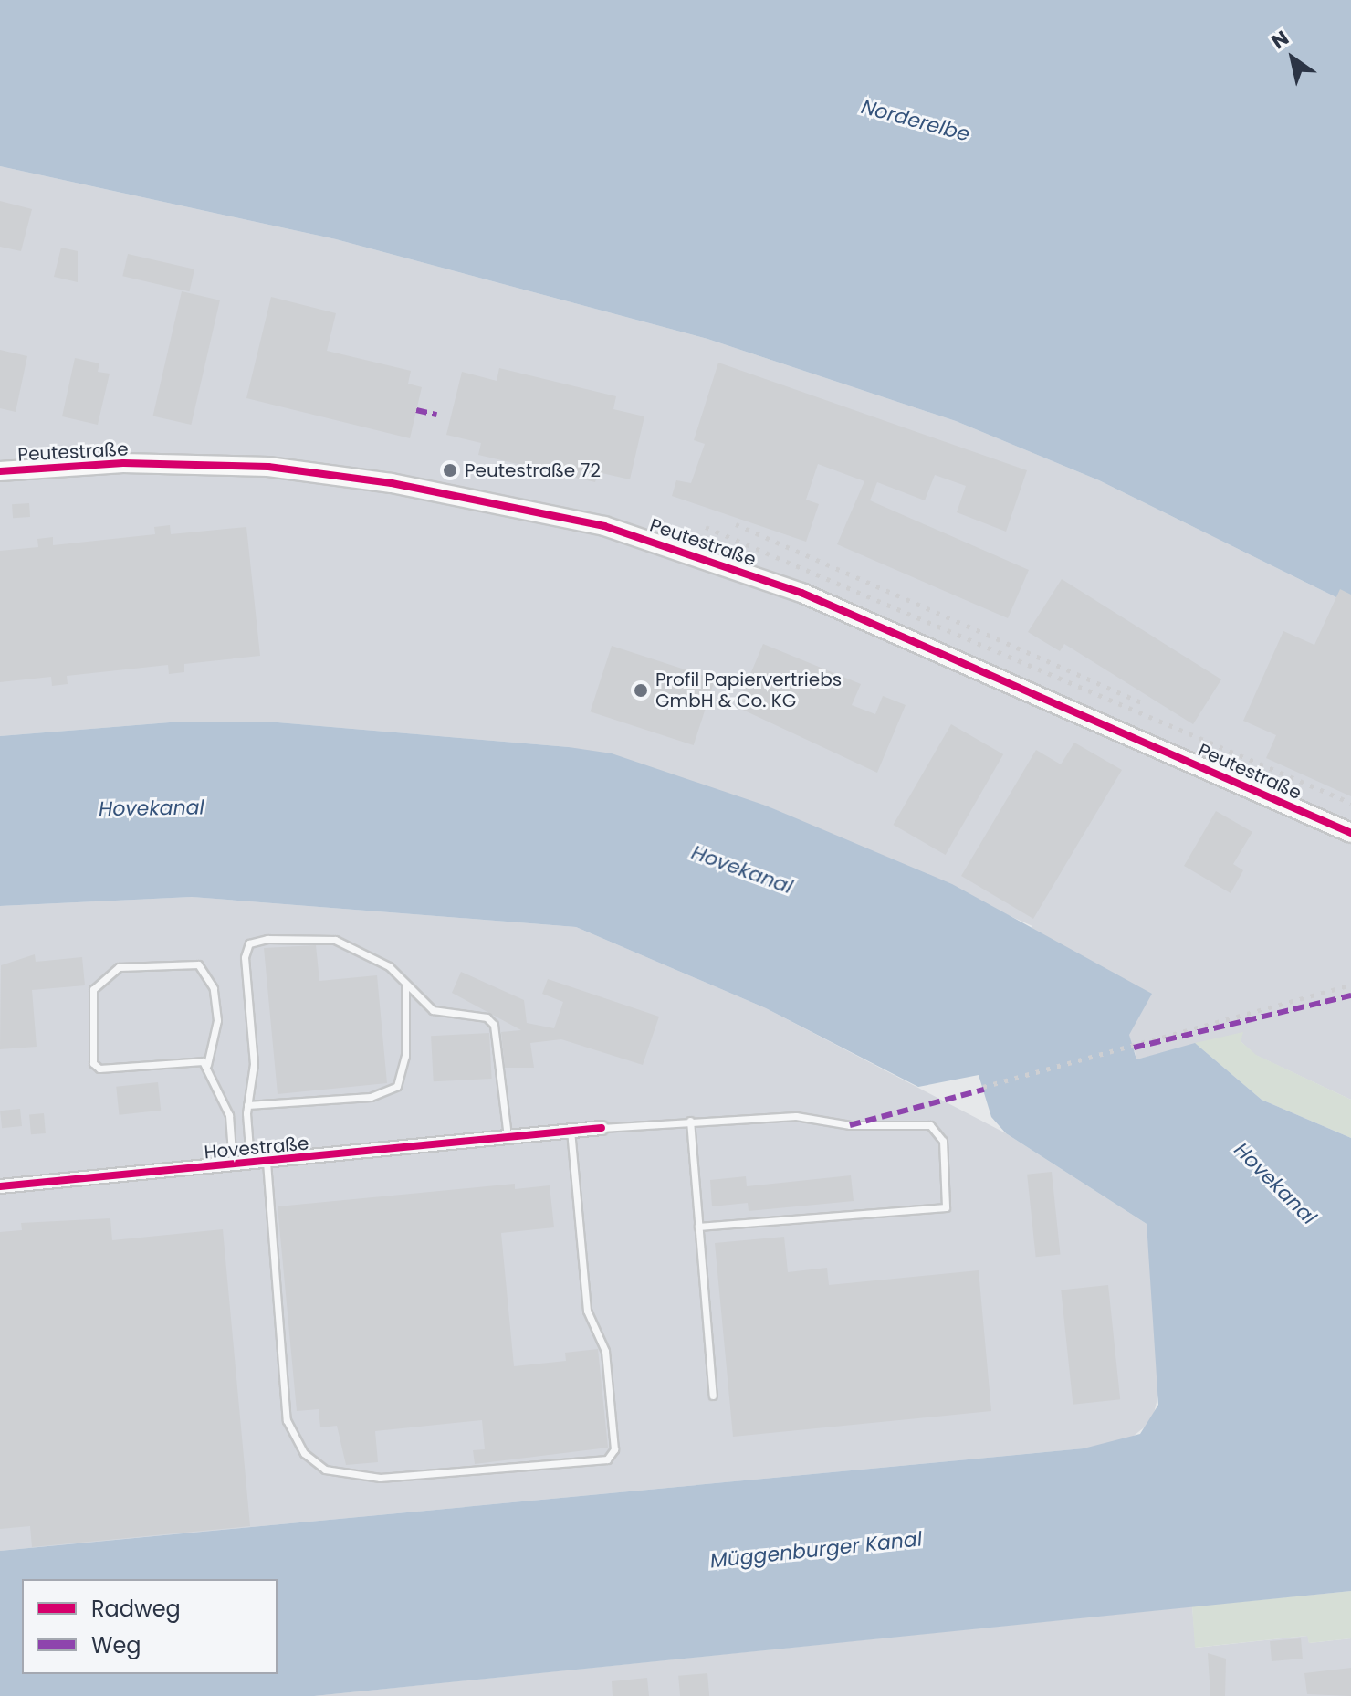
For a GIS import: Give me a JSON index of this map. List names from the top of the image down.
{
  "streets": {
    "street": ["Peutestraße", "Hovestraße"]
  },
  "water": ["Norderelbe", "Hovekanal", "Müggenburger Kanal"],
  "places": ["Peutestraße 72", "Profil Papiervertriebs GmbH & Co. KG"],
  "legend": ["Radweg", "Weg"],
  "north": "top left"
}
